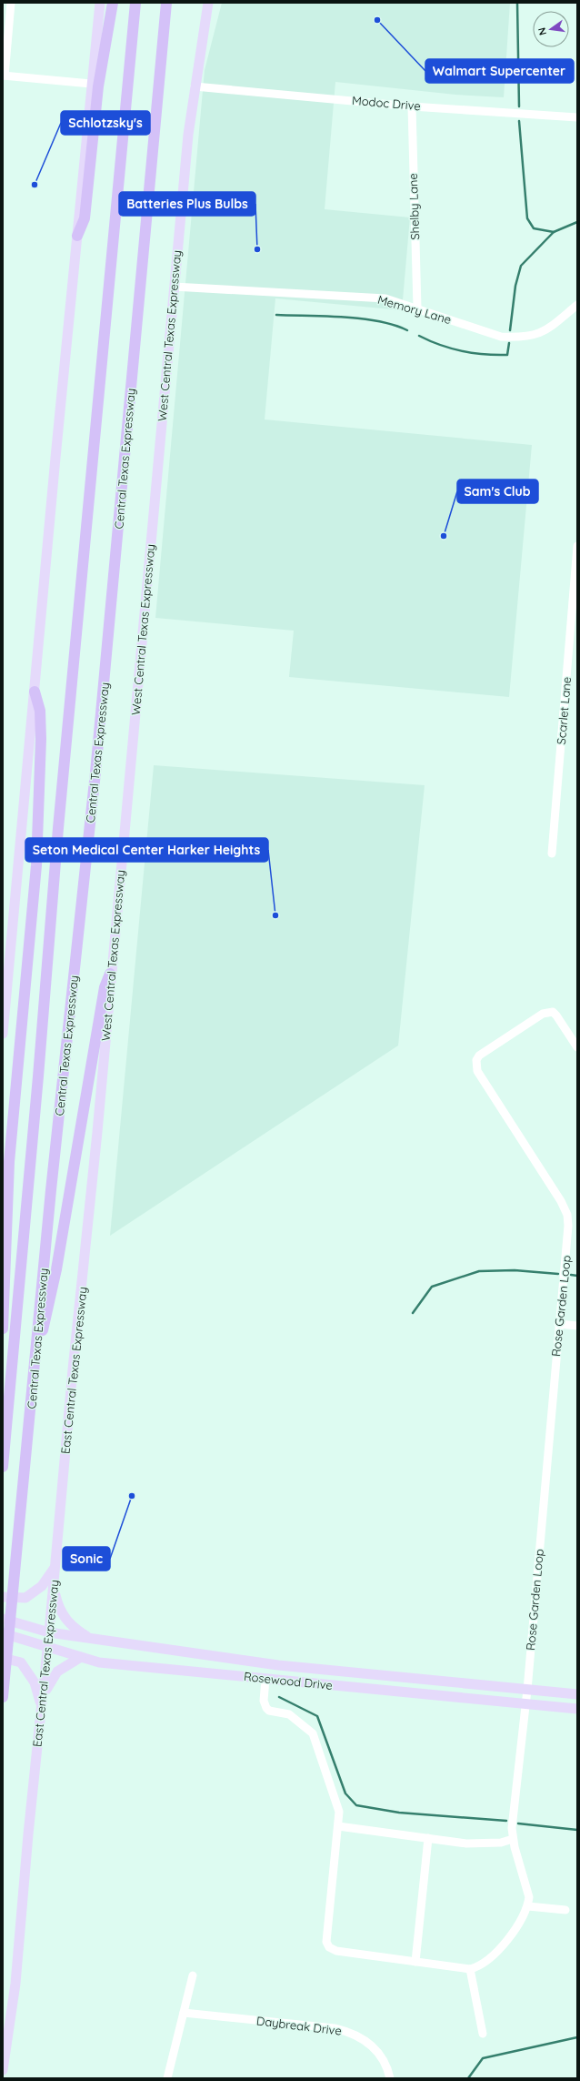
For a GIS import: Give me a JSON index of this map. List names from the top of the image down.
{
  "streets": {
    "highway": ["Central Texas Expressway"],
    "main road": ["West Central Texas Expressway", "East Central Texas Expressway", "Rosewood Drive"],
    "street": [
      "Modoc Drive",
      "Shelby Lane",
      "Memory Lane",
      "Scarlet Lane",
      "Rose Garden Loop",
      "Daybreak Drive"
    ]
  },
  "crossings": [
    ["Modoc Drive", "Shelby Lane"],
    ["Modoc Drive", "West Central Texas Expressway"],
    ["Shelby Lane", "Memory Lane"],
    ["Memory Lane", "West Central Texas Expressway"],
    ["West Central Texas Expressway", "East Central Texas Expressway"],
    ["Rose Garden Loop", "Rosewood Drive"],
    ["East Central Texas Expressway", "Rosewood Drive"]
  ],
  "places": [
    "Walmart Supercenter",
    "Schlotzsky's",
    "Batteries Plus Bulbs",
    "Sam's Club",
    "Seton Medical Center Harker Heights",
    "Sonic"
  ],
  "north": "left"
}
